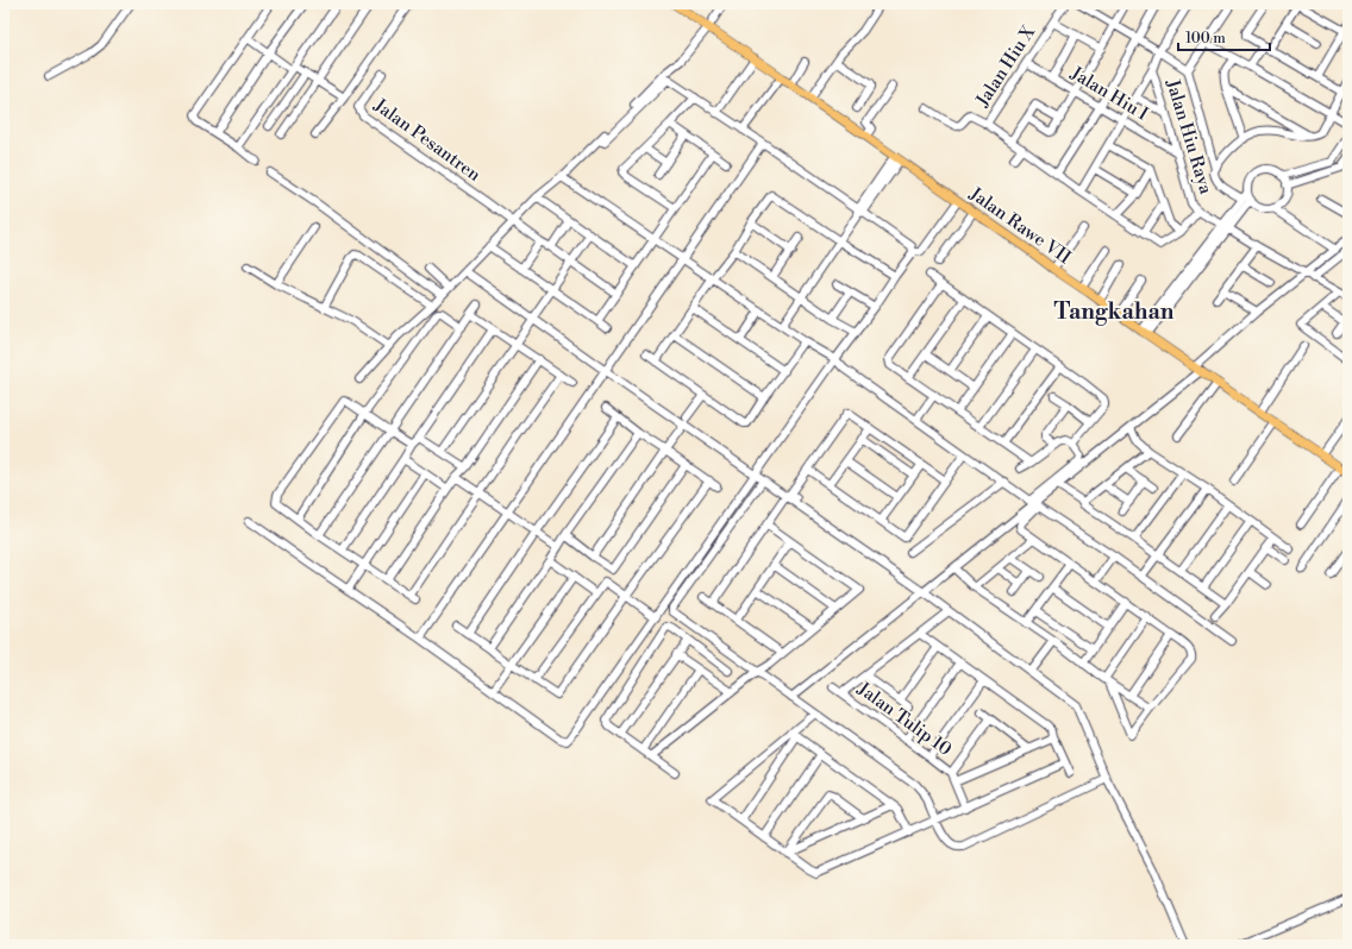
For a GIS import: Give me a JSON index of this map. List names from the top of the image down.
{
  "streets": {
    "main road": ["Jalan Rawe VII"],
    "street": [
      "Jalan Hiu X",
      "Jalan Hiu I",
      "Jalan Hiu Raya",
      "Jalan Pesantren",
      "Jalan Tulip 10"
    ]
  },
  "crossings": [
    ["Jalan Hiu X", "Jalan Hiu I"],
    ["Jalan Hiu I", "Jalan Hiu Raya"]
  ],
  "districts": ["Tangkahan"],
  "scale_bar": "100 m"
}
